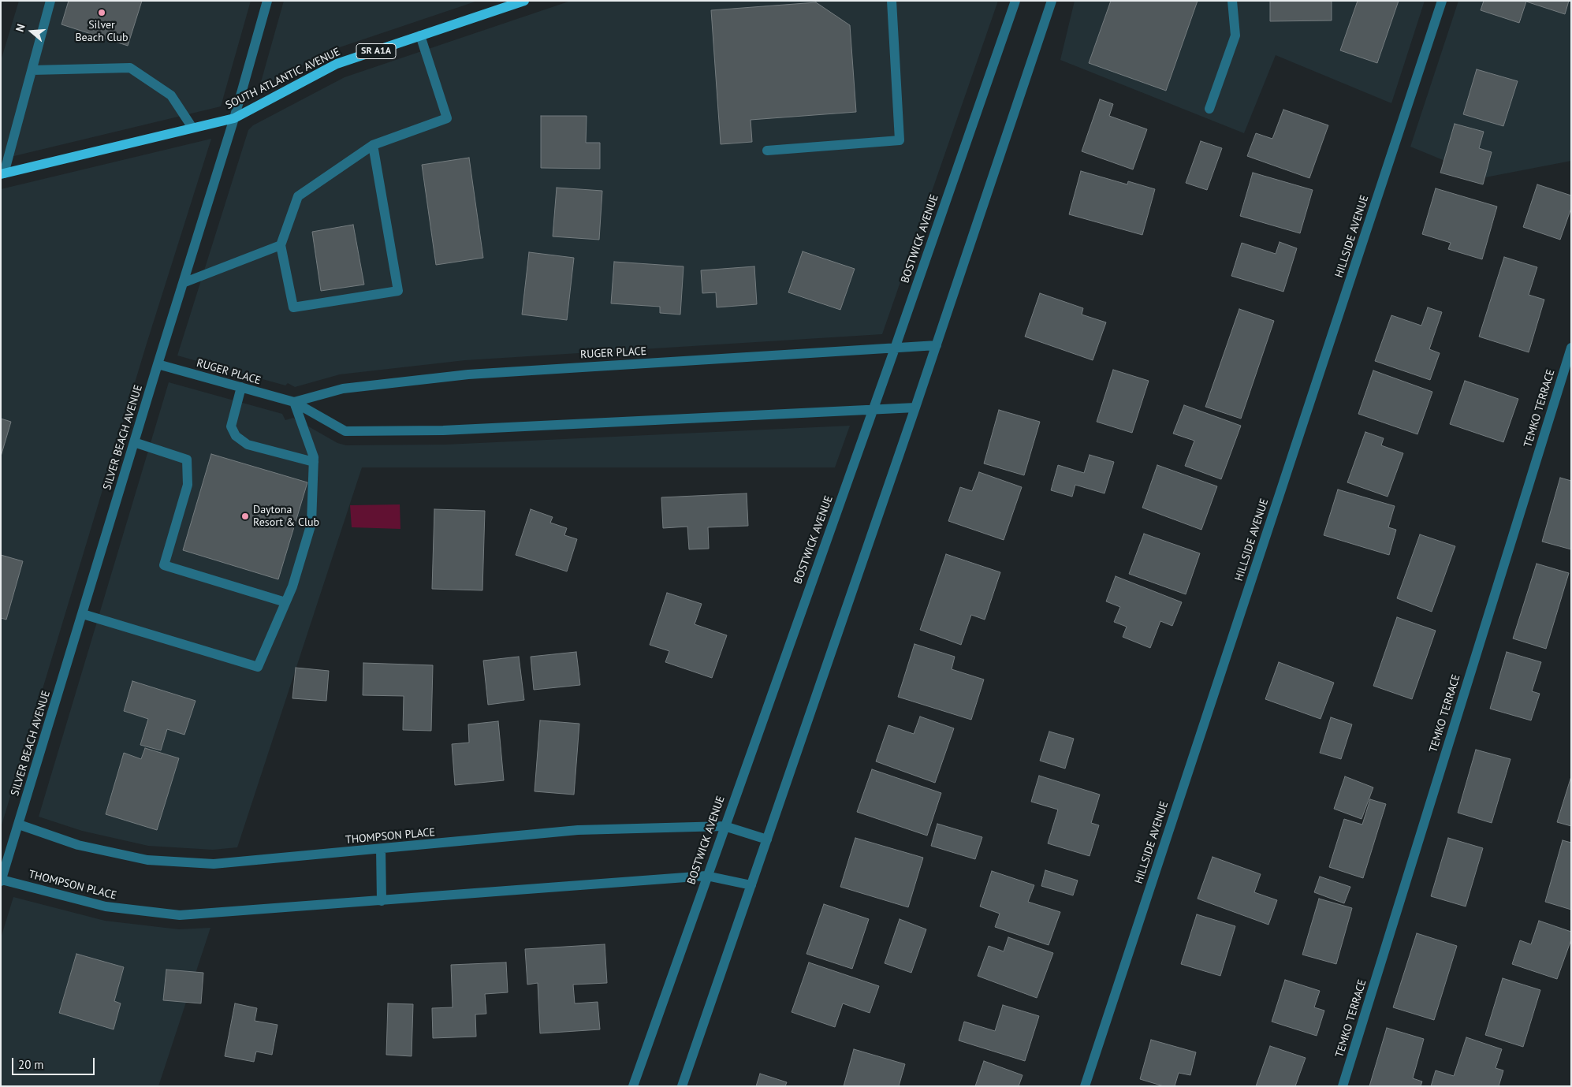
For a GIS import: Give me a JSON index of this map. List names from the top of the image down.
{
  "streets": {
    "main road": ["SR A1A", "SOUTH ATLANTIC AVENUE"],
    "street": [
      "HILLSIDE AVENUE",
      "BOSTWICK AVENUE",
      "RUGER PLACE",
      "TEMKO TERRACE",
      "SILVER BEACH AVENUE",
      "THOMPSON PLACE"
    ]
  },
  "crossings": [
    ["SOUTH ATLANTIC AVENUE", "SILVER BEACH AVENUE"],
    ["BOSTWICK AVENUE", "RUGER PLACE"],
    ["BOSTWICK AVENUE", "THOMPSON PLACE"],
    ["RUGER PLACE", "SILVER BEACH AVENUE"],
    ["SILVER BEACH AVENUE", "THOMPSON PLACE"]
  ],
  "places": ["Silver Beach Club", "Daytona Resort & Club"],
  "scale_bar": "20 m",
  "north": "left"
}
